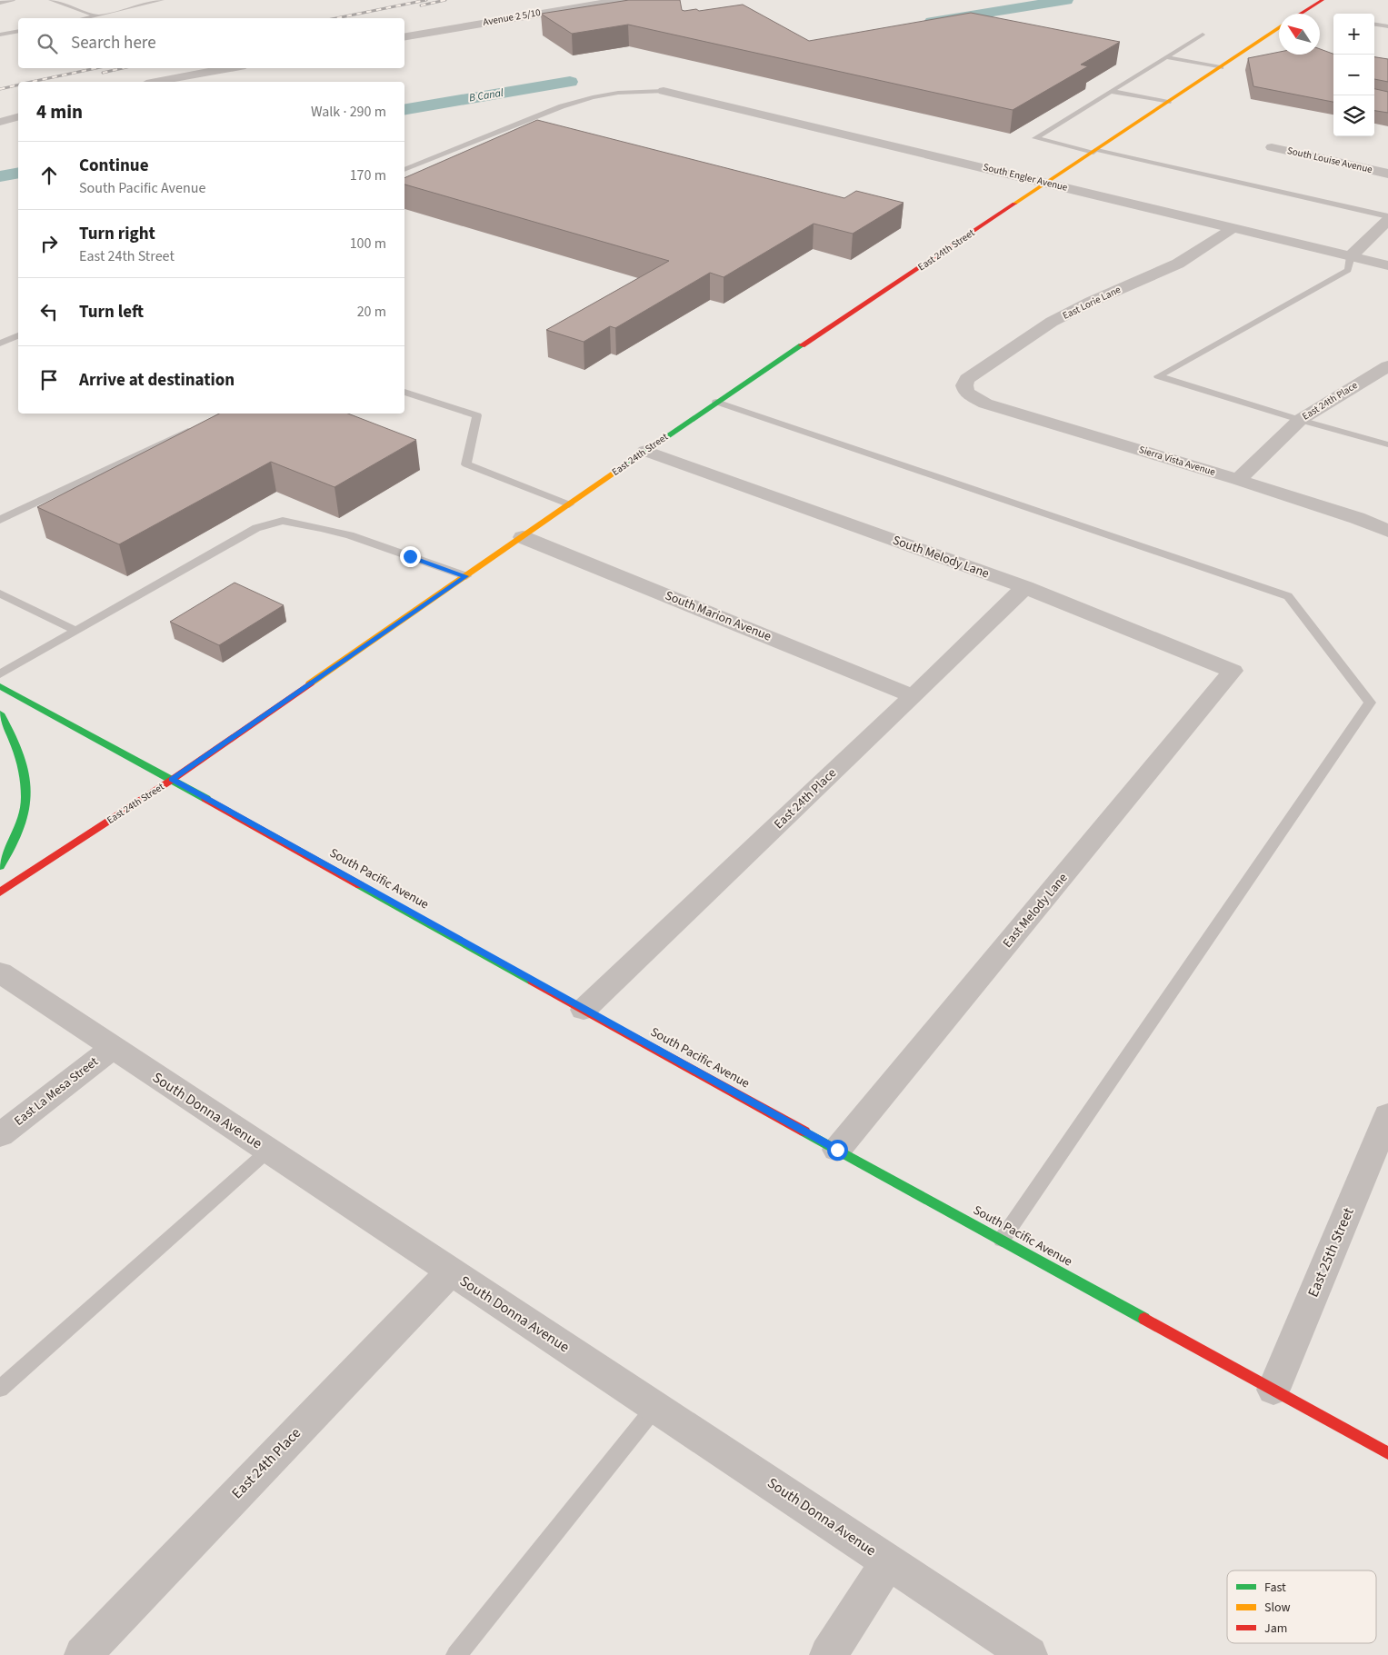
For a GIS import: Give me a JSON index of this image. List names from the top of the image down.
{
  "streets": {
    "main road": ["East 24th Street", "South Pacific Avenue"],
    "street": [
      "Avenue 2 5/10",
      "South Louise Avenue",
      "South Engler Avenue",
      "East Lorie Lane",
      "East 24th Place",
      "Sierra Vista Avenue",
      "South Melody Lane",
      "South Marion Avenue",
      "East Melody Lane",
      "East La Mesa Street",
      "South Donna Avenue",
      "East 25th Street"
    ]
  },
  "crossings": [
    ["South Engler Avenue", "East 24th Street"],
    ["South Engler Avenue", "East Lorie Lane"],
    ["East 24th Street", "South Melody Lane"],
    ["East 24th Street", "South Marion Avenue"],
    ["East 24th Street", "South Pacific Avenue"],
    ["East Lorie Lane", "Sierra Vista Avenue"],
    ["East 24th Place", "Sierra Vista Avenue"],
    ["East 24th Place", "South Melody Lane"],
    ["East 24th Place", "South Marion Avenue"],
    ["East 24th Place", "South Pacific Avenue"],
    ["East 24th Place", "South Donna Avenue"],
    ["South Melody Lane", "East Melody Lane"],
    ["South Pacific Avenue", "East Melody Lane"],
    ["South Pacific Avenue", "East 25th Street"],
    ["East La Mesa Street", "South Donna Avenue"]
  ],
  "water": ["B Canal"],
  "legend": ["Fast", "Slow", "Jam"],
  "north": "top left",
  "page": {
    "map_buttons": ["+", "−"],
    "search": "Search here",
    "heading": ["4 min", "Walk · 290 m"],
    "list": [
      ["Continue", "South Pacific Avenue", "170 m"],
      ["Turn right", "East 24th Street", "100 m"],
      ["Turn left", "20 m"],
      "Arrive at destination"
    ]
  }
}
